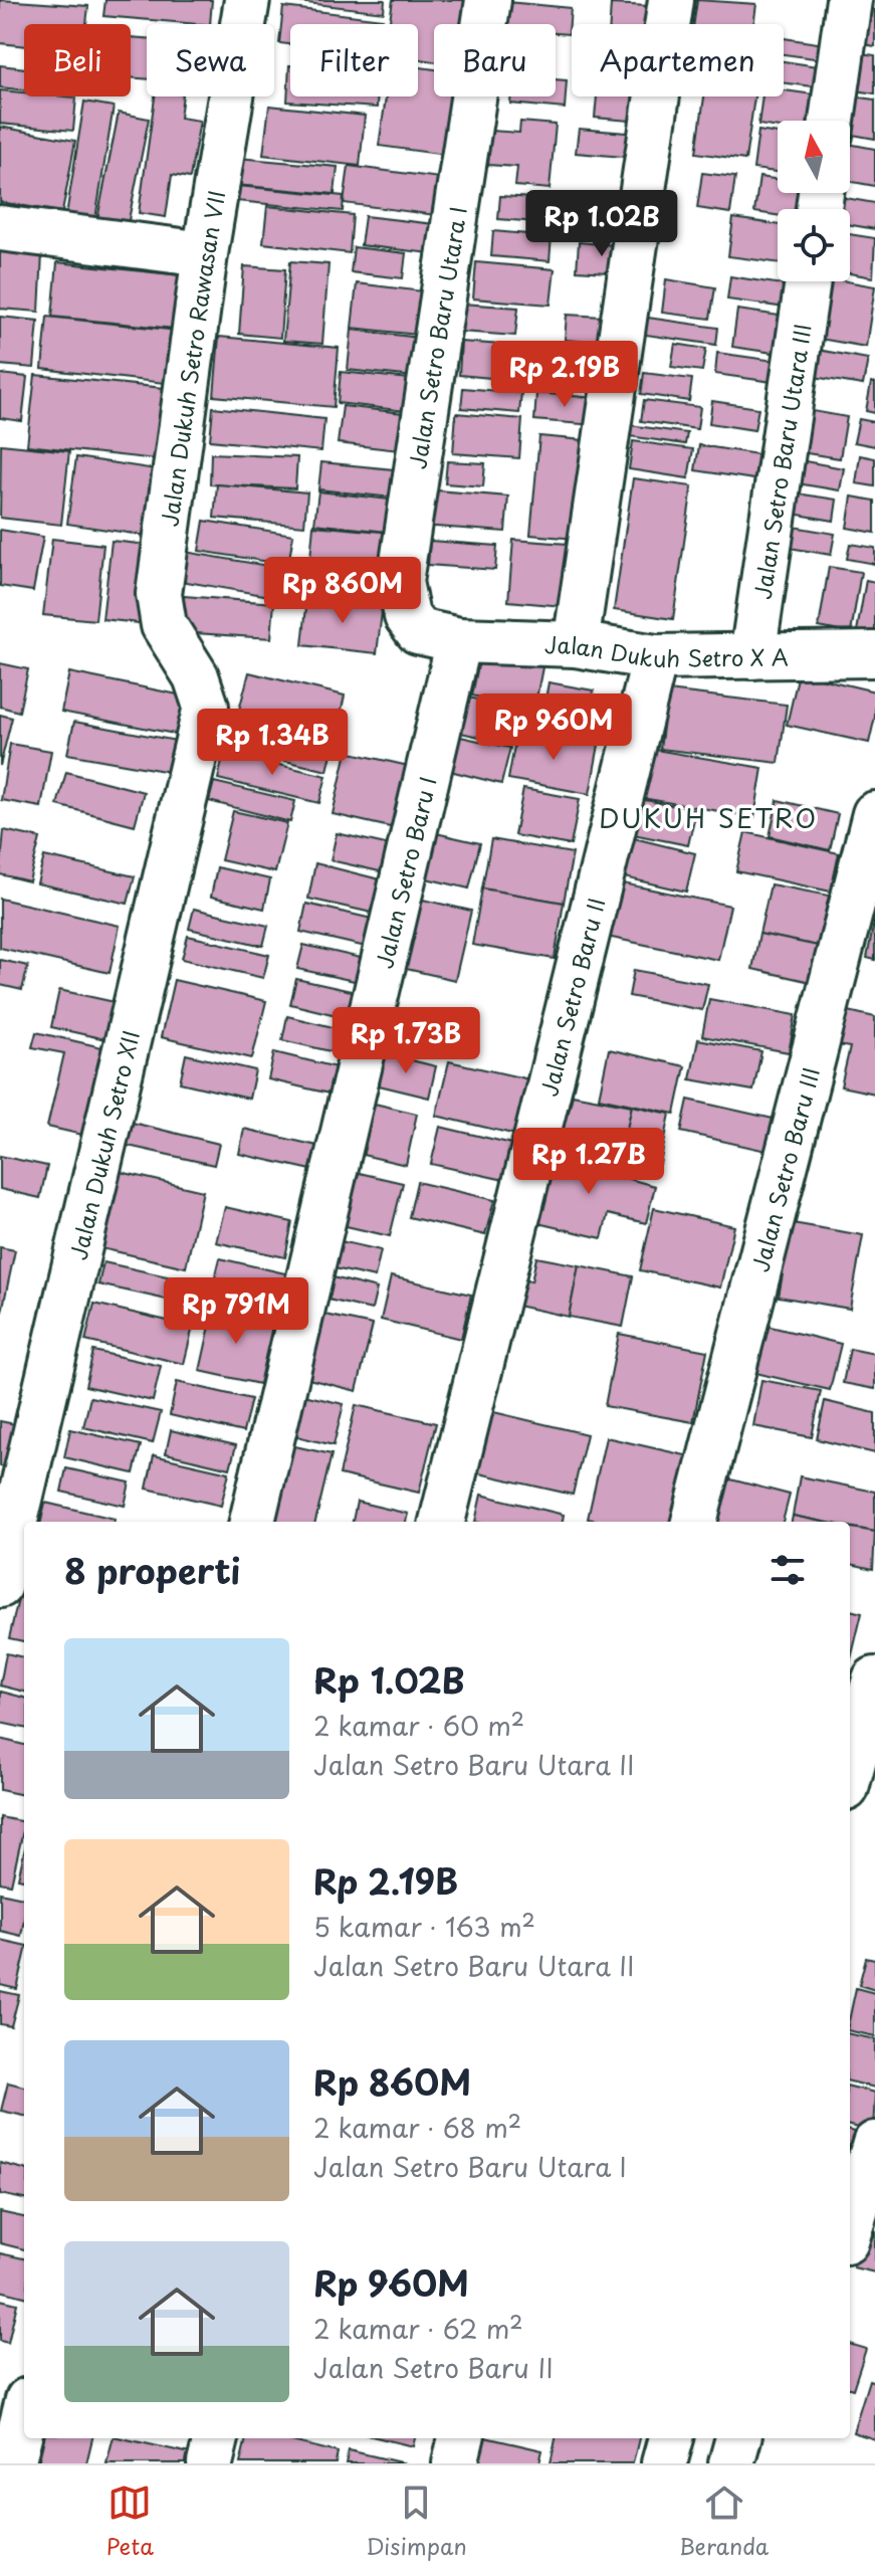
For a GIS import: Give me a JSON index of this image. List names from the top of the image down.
{
  "streets": {
    "street": [
      "Jalan Setro Baru Utara I",
      "Jalan Dukuh Setro Rawasan VII",
      "Jalan Setro Baru Utara III",
      "Jalan Dukuh Setro X A",
      "Jalan Setro Baru I",
      "Jalan Setro Baru II",
      "Jalan Dukuh Setro XII",
      "Jalan Setro Baru III"
    ]
  },
  "crossings": [
    ["Jalan Setro Baru Utara I", "Jalan Dukuh Setro X A"],
    ["Jalan Setro Baru Utara I", "Jalan Setro Baru I"],
    ["Jalan Dukuh Setro Rawasan VII", "Jalan Dukuh Setro XII"],
    ["Jalan Setro Baru Utara III", "Jalan Dukuh Setro X A"],
    ["Jalan Dukuh Setro X A", "Jalan Setro Baru I"],
    ["Jalan Dukuh Setro X A", "Jalan Setro Baru II"]
  ],
  "districts": ["DUKUH SETRO"],
  "north": "top",
  "page": {
    "chip": [
      "Beli",
      "Sewa",
      "Filter",
      "Baru",
      "Apartemen"
    ],
    "price": [
      "Rp 1.02B",
      "Rp 2.19B",
      "Rp 860M",
      "Rp 960M",
      "Rp 1.34B",
      "Rp 1.73B",
      "Rp 1.27B",
      "Rp 791M"
    ],
    "heading": "8 properti",
    "list": [
      {
        "name": "Rp 1.02B",
        "note": "2 kamar · 60 m² · Jalan Setro Baru Utara II"
      },
      {
        "name": "Rp 2.19B",
        "note": "5 kamar · 163 m² · Jalan Setro Baru Utara II"
      },
      {
        "name": "Rp 860M",
        "note": "2 kamar · 68 m² · Jalan Setro Baru Utara I"
      },
      {
        "name": "Rp 960M",
        "note": "2 kamar · 62 m² · Jalan Setro Baru II"
      }
    ],
    "tabs": ["Peta", "Disimpan", "Beranda"]
  }
}
